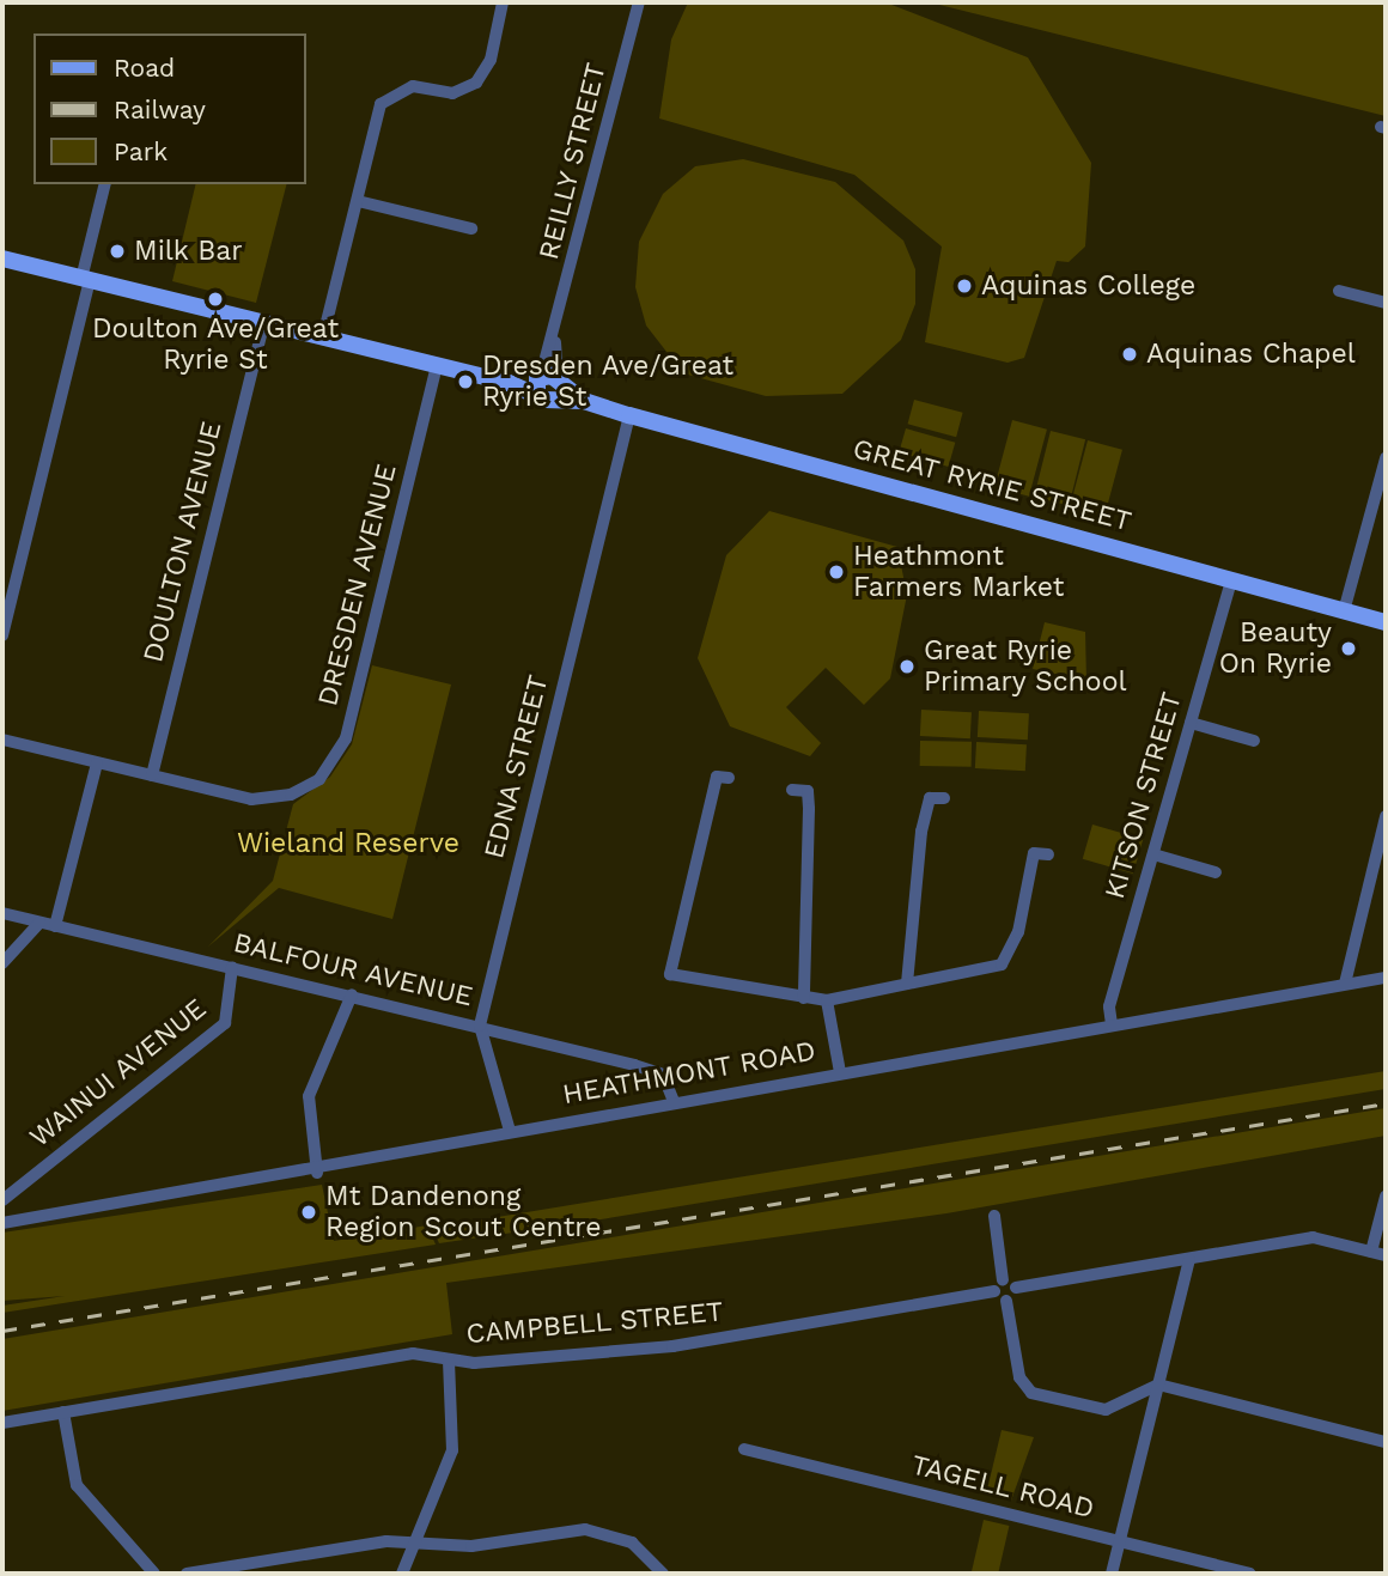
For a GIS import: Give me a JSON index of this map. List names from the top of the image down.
{
  "streets": {
    "main road": ["GREAT RYRIE STREET"],
    "street": [
      "REILLY STREET",
      "DOULTON AVENUE",
      "DRESDEN AVENUE",
      "EDNA STREET",
      "KITSON STREET",
      "BALFOUR AVENUE",
      "WAINUI AVENUE",
      "HEATHMONT ROAD",
      "CAMPBELL STREET",
      "TAGELL ROAD"
    ]
  },
  "crossings": [
    ["REILLY STREET", "GREAT RYRIE STREET"],
    ["GREAT RYRIE STREET", "DOULTON AVENUE"],
    ["GREAT RYRIE STREET", "DRESDEN AVENUE"],
    ["GREAT RYRIE STREET", "EDNA STREET"],
    ["GREAT RYRIE STREET", "KITSON STREET"],
    ["DOULTON AVENUE", "DRESDEN AVENUE"],
    ["EDNA STREET", "BALFOUR AVENUE"],
    ["EDNA STREET", "HEATHMONT ROAD"],
    ["KITSON STREET", "HEATHMONT ROAD"],
    ["BALFOUR AVENUE", "WAINUI AVENUE"],
    ["BALFOUR AVENUE", "HEATHMONT ROAD"]
  ],
  "parks": ["Wieland Reserve"],
  "places": [
    "Milk Bar",
    "Aquinas College",
    "Doulton Ave/Great Ryrie St",
    "Aquinas Chapel",
    "Dresden Ave/Great Ryrie St",
    "Heathmont Farmers Market",
    "Beauty On Ryrie",
    "Great Ryrie Primary School",
    "Mt Dandenong Region Scout Centre"
  ],
  "legend": ["Road", "Railway", "Park"]
}
